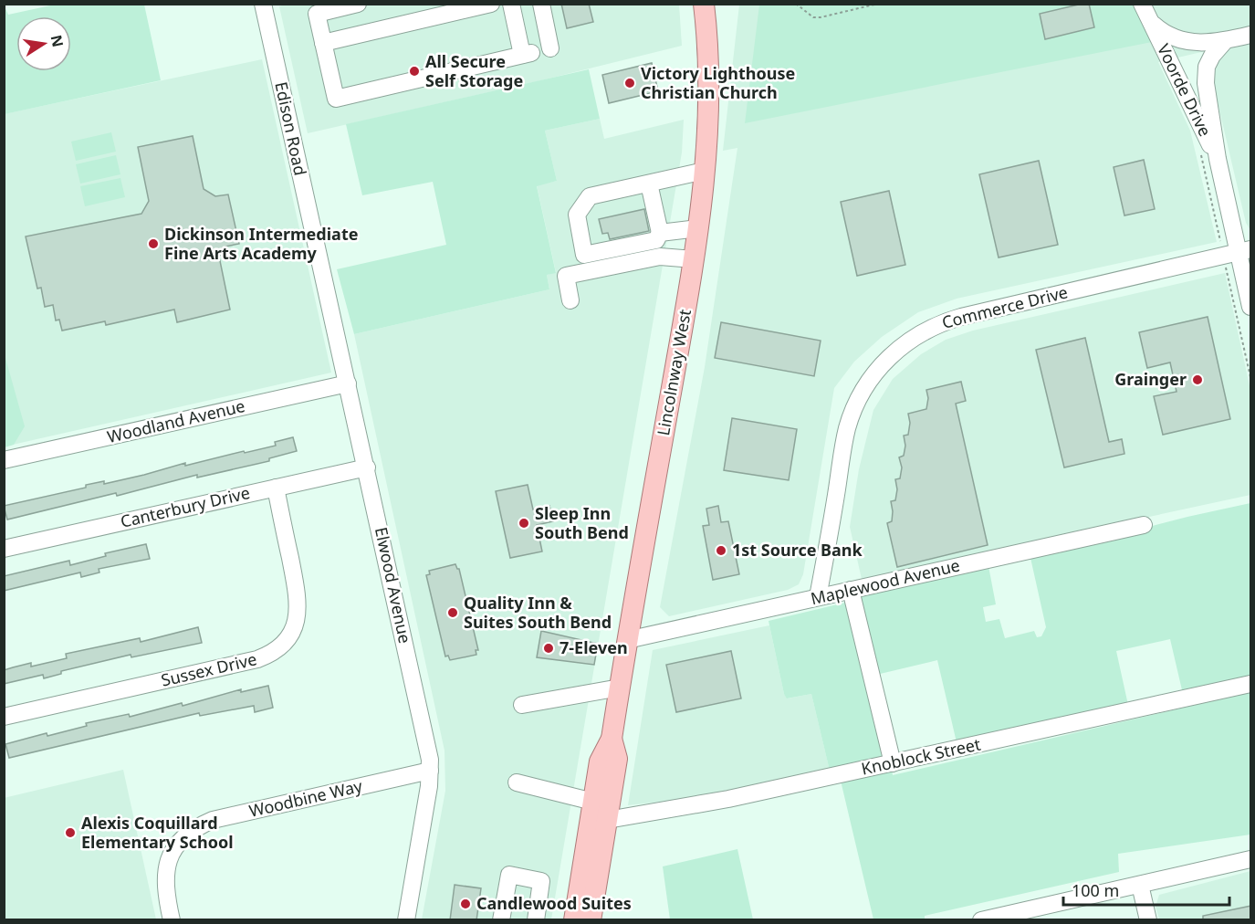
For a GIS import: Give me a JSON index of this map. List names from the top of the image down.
{
  "streets": {
    "main road": ["Lincolnway West"],
    "street": [
      "Voorde Drive",
      "Edison Road",
      "Commerce Drive",
      "Woodland Avenue",
      "Canterbury Drive",
      "Maplewood Avenue",
      "Elwood Avenue",
      "Sussex Drive",
      "Knoblock Street",
      "Woodbine Way"
    ]
  },
  "crossings": [
    ["Voorde Drive", "Commerce Drive"],
    ["Edison Road", "Elwood Avenue"],
    ["Commerce Drive", "Maplewood Avenue"],
    ["Lincolnway West", "Maplewood Avenue"],
    ["Lincolnway West", "Knoblock Street"],
    ["Woodland Avenue", "Elwood Avenue"],
    ["Canterbury Drive", "Elwood Avenue"],
    ["Canterbury Drive", "Sussex Drive"],
    ["Elwood Avenue", "Woodbine Way"]
  ],
  "places": [
    "All Secure Self Storage",
    "Victory Lighthouse Christian Church",
    "Dickinson Intermediate Fine Arts Academy",
    "Grainger",
    "Sleep Inn South Bend",
    "1st Source Bank",
    "Quality Inn & Suites South Bend",
    "7-Eleven",
    "Alexis Coquillard Elementary School",
    "Candlewood Suites"
  ],
  "scale_bar": "100 m",
  "north": "right"
}
